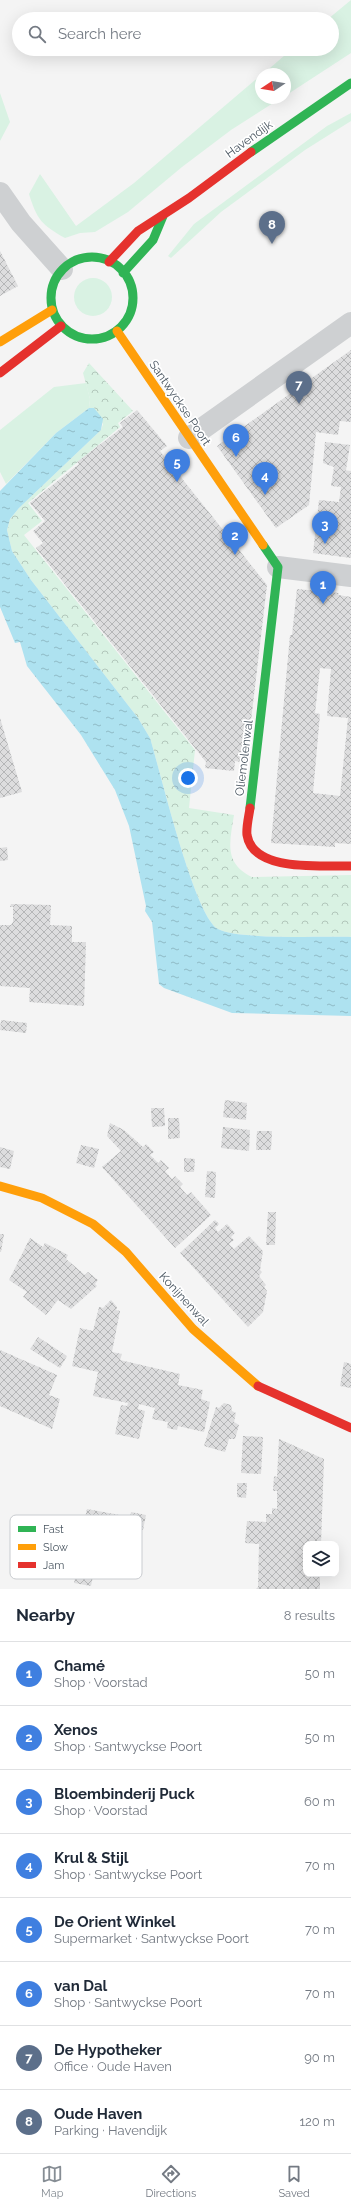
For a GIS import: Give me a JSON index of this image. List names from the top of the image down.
{
  "streets": {
    "street": [
      "Havendijk",
      "Santwyckse Poort",
      "Oliemolenwal",
      "Konijnenwal"
    ]
  },
  "crossings": [
    ["Havendijk", "Santwyckse Poort"],
    ["Santwyckse Poort", "Oliemolenwal"]
  ],
  "legend": ["Fast", "Slow", "Jam"],
  "north": "left",
  "page": {
    "search": "Search here",
    "pins": [
      "8",
      "7",
      "6",
      "5",
      "4",
      "3",
      "2",
      "1"
    ],
    "heading": ["Nearby", "8 results"],
    "list": [
      {
        "mark": "1",
        "name": "Chamé",
        "note": "Shop · Voorstad",
        "value": "50 m"
      },
      {
        "mark": "2",
        "name": "Xenos",
        "note": "Shop · Santwyckse Poort",
        "value": "50 m"
      },
      {
        "mark": "3",
        "name": "Bloembinderij Puck",
        "note": "Shop · Voorstad",
        "value": "60 m"
      },
      {
        "mark": "4",
        "name": "Krul & Stijl",
        "note": "Shop · Santwyckse Poort",
        "value": "70 m"
      },
      {
        "mark": "5",
        "name": "De Orient Winkel",
        "note": "Supermarket · Santwyckse Poort",
        "value": "70 m"
      },
      {
        "mark": "6",
        "name": "van Dal",
        "note": "Shop · Santwyckse Poort",
        "value": "70 m"
      },
      {
        "mark": "7",
        "name": "De Hypotheker",
        "note": "Office · Oude Haven",
        "value": "90 m"
      },
      {
        "mark": "8",
        "name": "Oude Haven",
        "note": "Parking · Havendijk",
        "value": "120 m"
      }
    ],
    "nav": ["Map", "Directions", "Saved"]
  }
}
